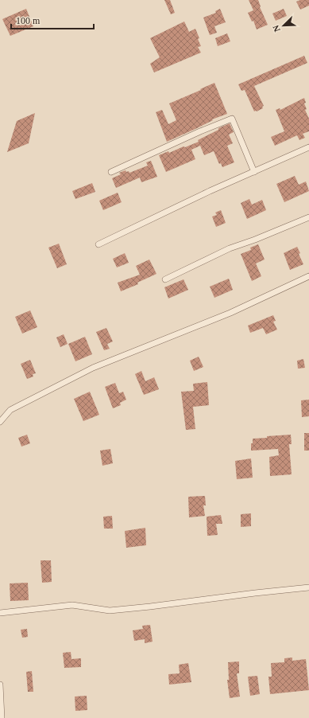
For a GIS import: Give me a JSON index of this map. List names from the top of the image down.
{
  "scale_bar": "100 m",
  "north": "bottom left"
}
